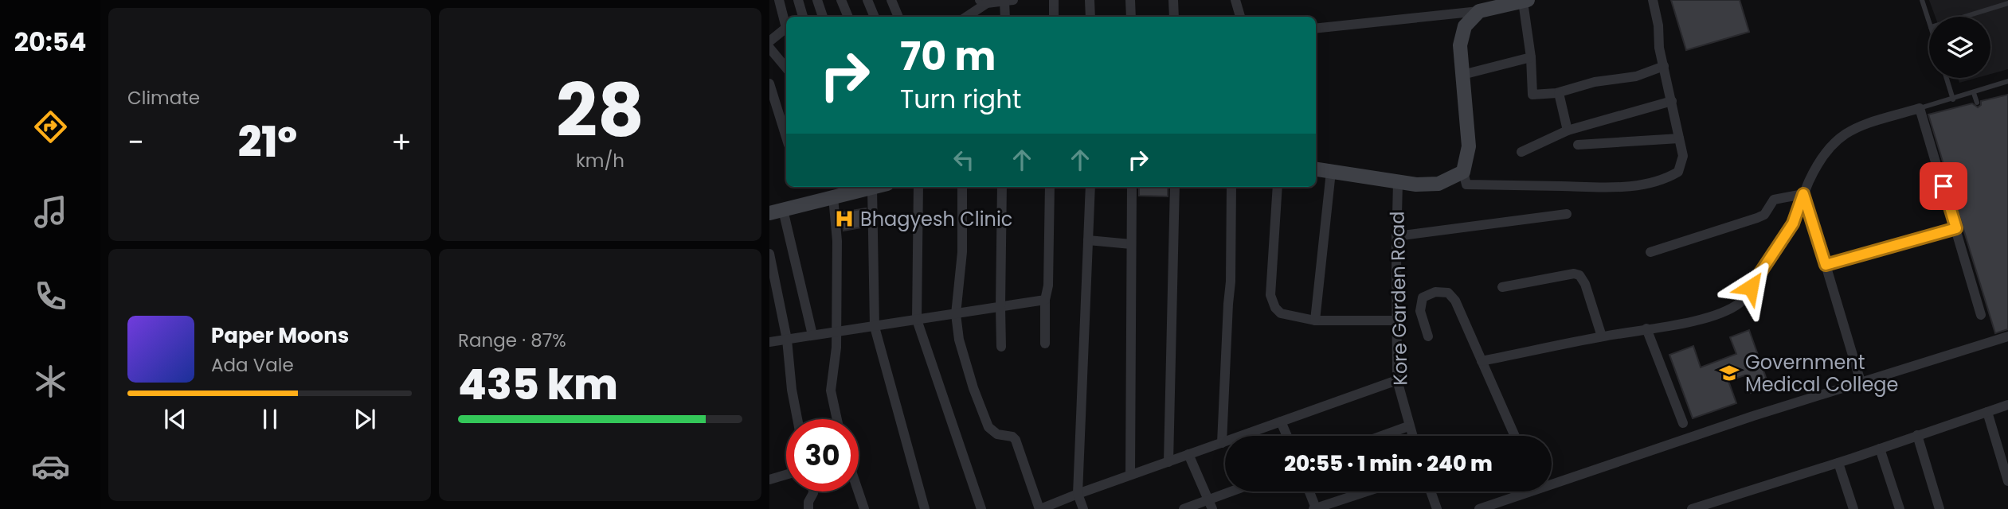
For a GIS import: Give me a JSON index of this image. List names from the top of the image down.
{
  "streets": {
    "street": ["Kore Garden Road"]
  },
  "places": {
    "hospital": ["Bhagyesh Clinic"],
    "school or university": ["Government Medical College"]
  },
  "page": {
    "tabs": "20:54",
    "tile": [
      "Climate",
      ["28", "km/h"],
      ["Range · 87%", "435 km"]
    ],
    "turn": ["70 m", "Turn right"],
    "heat": ["−", "21°", "+"],
    "song": ["Paper Moons", "Ada Vale"],
    "limit": "30",
    "trip": "20:55 · 1 min · 240 m"
  }
}
